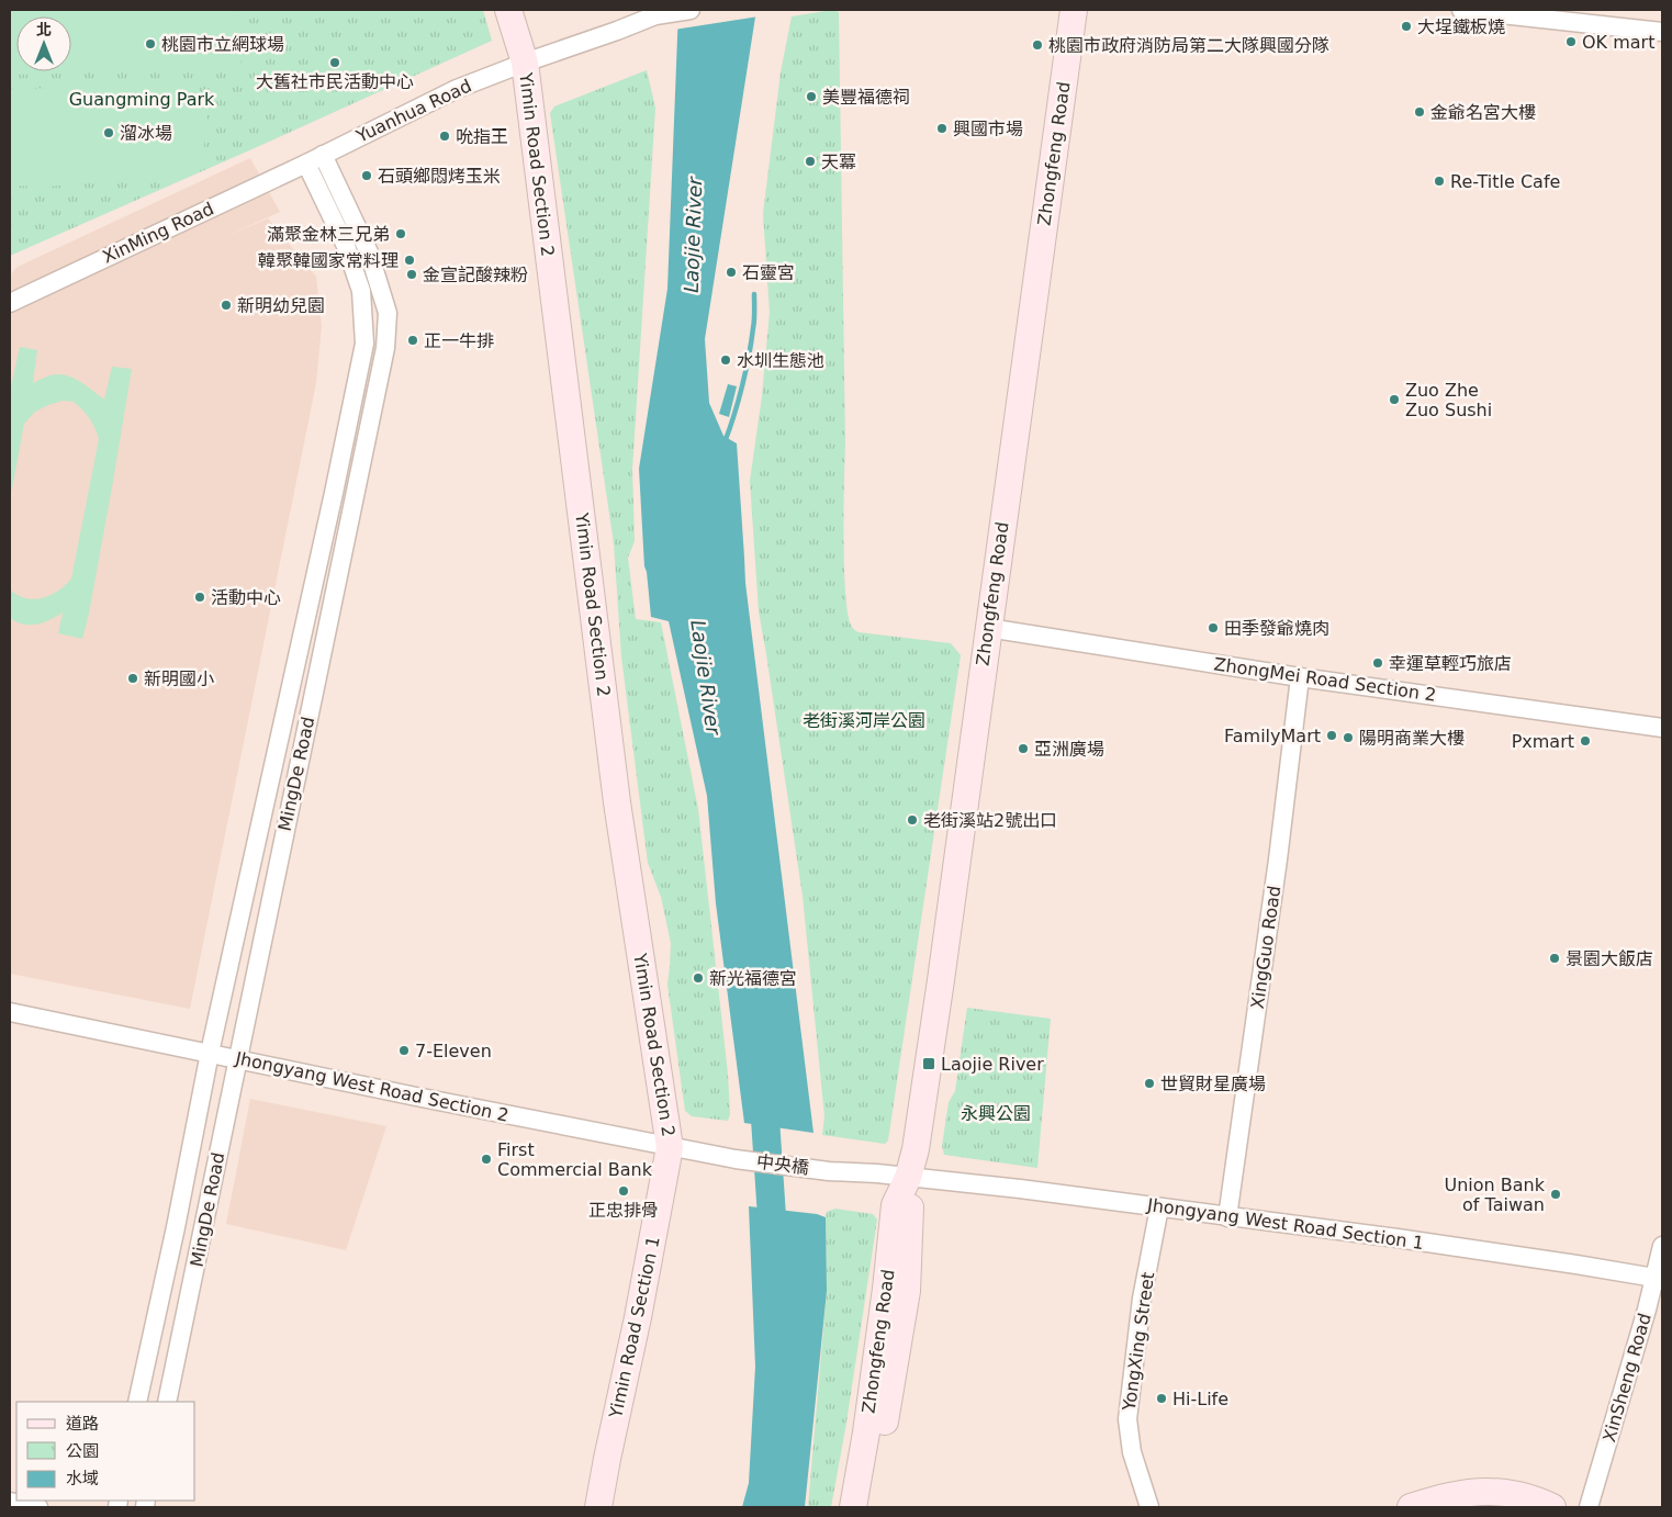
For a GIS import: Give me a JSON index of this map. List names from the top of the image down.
{
  "streets": {
    "main road": ["Zhongfeng Road", "Yimin Road Section 2", "Yimin Road Section 1"],
    "street": [
      "Yuanhua Road",
      "XinMing Road",
      "ZhongMei Road Section 2",
      "MingDe Road",
      "XingGuo Road",
      "Jhongyang West Road Section 2",
      "中央橋",
      "Jhongyang West Road Section 1",
      "YongXing Street",
      "XinSheng Road"
    ]
  },
  "crossings": [
    ["Yuanhua Road", "Yimin Road Section 2"],
    ["Yuanhua Road", "XinMing Road"],
    ["Yuanhua Road", "MingDe Road"],
    ["Zhongfeng Road", "ZhongMei Road Section 2"],
    ["Zhongfeng Road", "中央橋"],
    ["Zhongfeng Road", "Jhongyang West Road Section 1"],
    ["Yimin Road Section 2", "Jhongyang West Road Section 2"],
    ["Yimin Road Section 2", "Yimin Road Section 1"],
    ["XinMing Road", "MingDe Road"],
    ["ZhongMei Road Section 2", "XingGuo Road"],
    ["MingDe Road", "Jhongyang West Road Section 2"],
    ["XingGuo Road", "Jhongyang West Road Section 1"],
    ["Jhongyang West Road Section 2", "中央橋"],
    ["Jhongyang West Road Section 2", "Yimin Road Section 1"],
    ["中央橋", "Jhongyang West Road Section 1"],
    ["Jhongyang West Road Section 1", "YongXing Street"],
    ["Jhongyang West Road Section 1", "XinSheng Road"]
  ],
  "water": ["Laojie River"],
  "parks": ["Guangming Park", "老街溪河岸公園", "永興公園"],
  "places": {
    "other": [
      "大埕鐵板燒",
      "OK mart",
      "桃園市立網球場",
      "桃園市政府消防局第二大隊興國分隊",
      "大舊社市民活動中心",
      "美豐福德祠",
      "金爺名宮大樓",
      "興國市場",
      "溜冰場",
      "吮指王",
      "天冪",
      "石頭鄉悶烤玉米",
      "Re-Title Cafe",
      "滿聚金林三兄弟",
      "韓聚韓國家常料理",
      "石靈宮",
      "金宣記酸辣粉",
      "新明幼兒園",
      "正一牛排",
      "水圳生態池",
      "Zuo Zhe Zuo Sushi",
      "活動中心",
      "田季發爺燒肉",
      "幸運草輕巧旅店",
      "新明國小",
      "FamilyMart",
      "陽明商業大樓",
      "Pxmart",
      "亞洲廣場",
      "老街溪站2號出口",
      "景園大飯店",
      "新光福德宮",
      "7-Eleven",
      "世貿財星廣場",
      "First Commercial Bank",
      "正忠排骨",
      "Union Bank of Taiwan",
      "Hi-Life"
    ],
    "transit": ["Laojie River"]
  },
  "legend": ["道路", "公園", "水域"],
  "north": "top"
}
